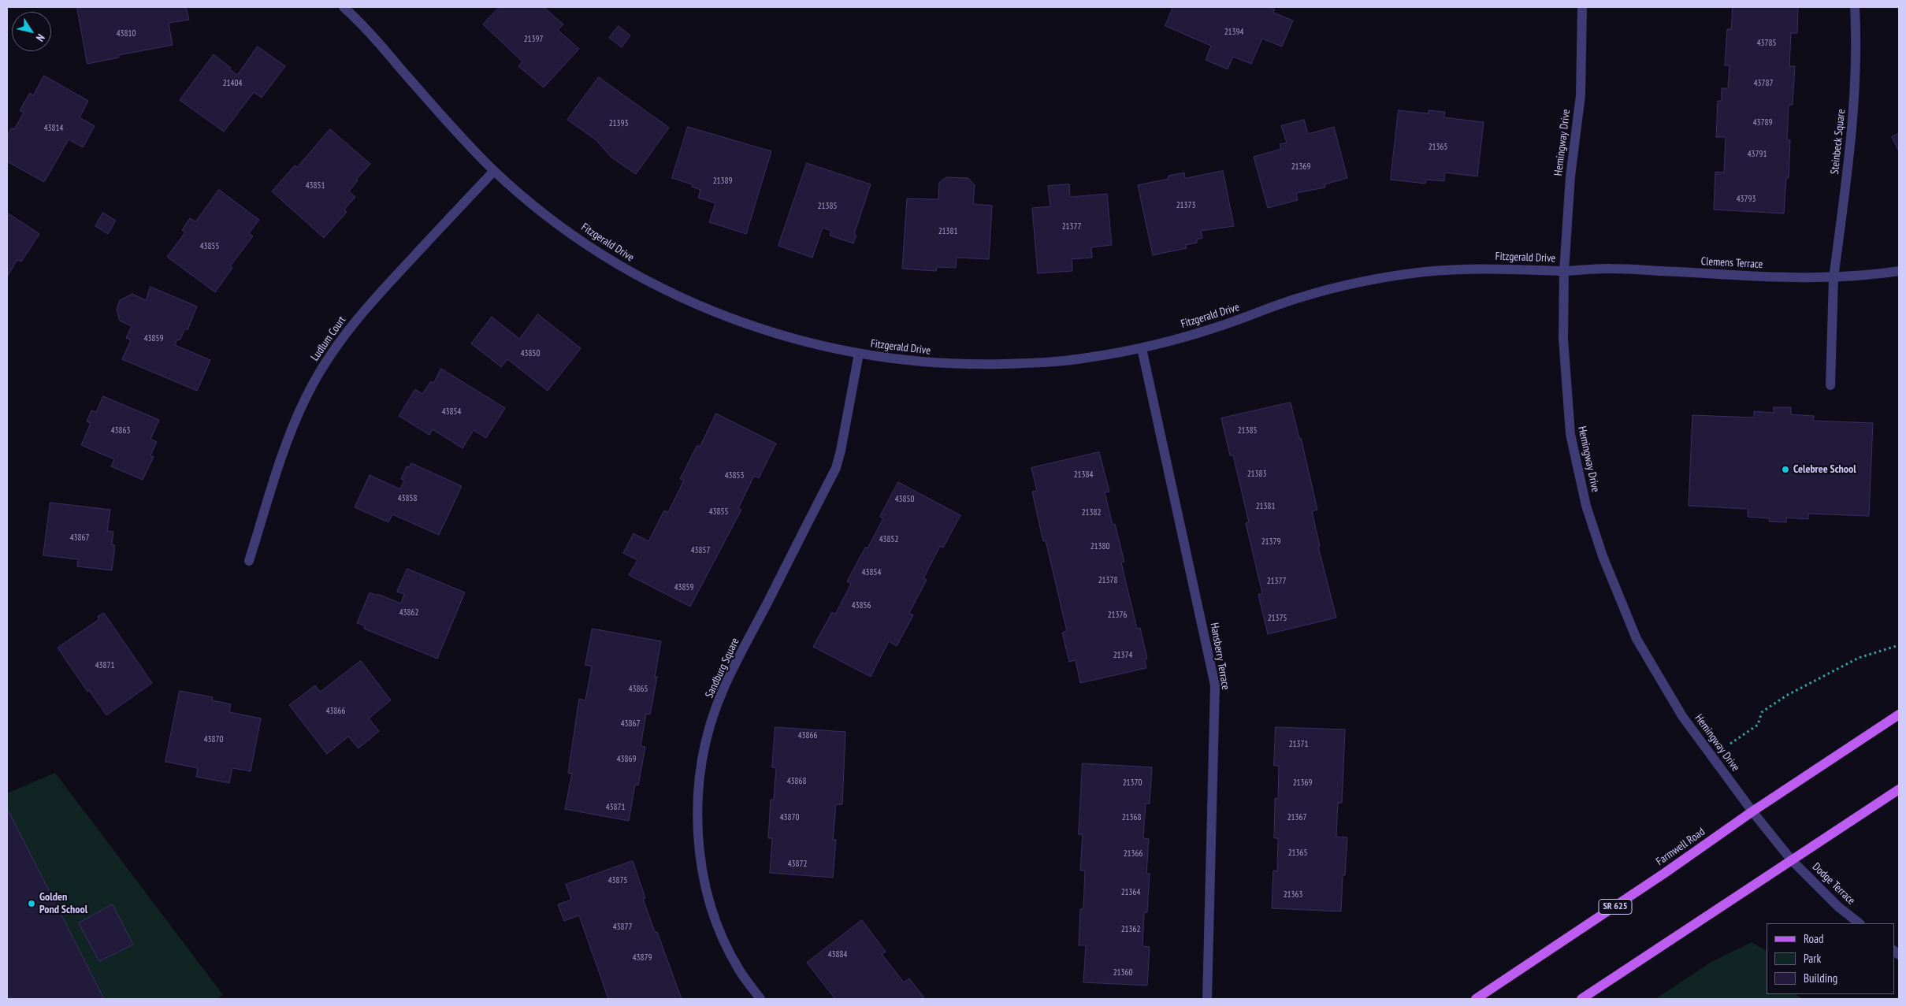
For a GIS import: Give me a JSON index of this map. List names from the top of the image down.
{
  "streets": {
    "main road": ["Farmwell Road", "SR 625"],
    "street": [
      "Steinbeck Square",
      "Hemingway Drive",
      "Fitzgerald Drive",
      "Clemens Terrace",
      "Ludlum Court",
      "Hansberry Terrace",
      "Sandburg Square",
      "Dodge Terrace"
    ]
  },
  "crossings": [
    ["Steinbeck Square", "Clemens Terrace"],
    ["Hemingway Drive", "Fitzgerald Drive"],
    ["Hemingway Drive", "Clemens Terrace"],
    ["Hemingway Drive", "Farmwell Road"],
    ["Hemingway Drive", "Dodge Terrace"],
    ["Fitzgerald Drive", "Clemens Terrace"],
    ["Fitzgerald Drive", "Ludlum Court"],
    ["Fitzgerald Drive", "Hansberry Terrace"],
    ["Fitzgerald Drive", "Sandburg Square"]
  ],
  "places": ["Celebree School", "Golden Pond School"],
  "house_numbers": [
    "21394",
    "43810",
    "21397",
    "43785",
    "21404",
    "43787",
    "43789",
    "21393",
    "43814",
    "21365",
    "43791",
    "21369",
    "21389",
    "43851",
    "43793",
    "21373",
    "21385",
    "21377",
    "21381",
    "43855",
    "43859",
    "43850",
    "43854",
    "43863",
    "21385",
    "21383",
    "21384",
    "43853",
    "43858",
    "43850",
    "21381",
    "43855",
    "21382",
    "43867",
    "43852",
    "21379",
    "21380",
    "43857",
    "43854",
    "21378",
    "21377",
    "43859",
    "43856",
    "43862",
    "21376",
    "21375",
    "21374",
    "43871",
    "43865",
    "43866",
    "43867",
    "43866",
    "43870",
    "21371",
    "43869",
    "43868",
    "21370",
    "21369",
    "43871",
    "43870",
    "21368",
    "21367",
    "21365",
    "21366",
    "43872",
    "43875",
    "21364",
    "21363",
    "43877",
    "21362",
    "43884",
    "43879",
    "21360"
  ],
  "legend": ["Road", "Park", "Building"],
  "north": "bottom right"
}
